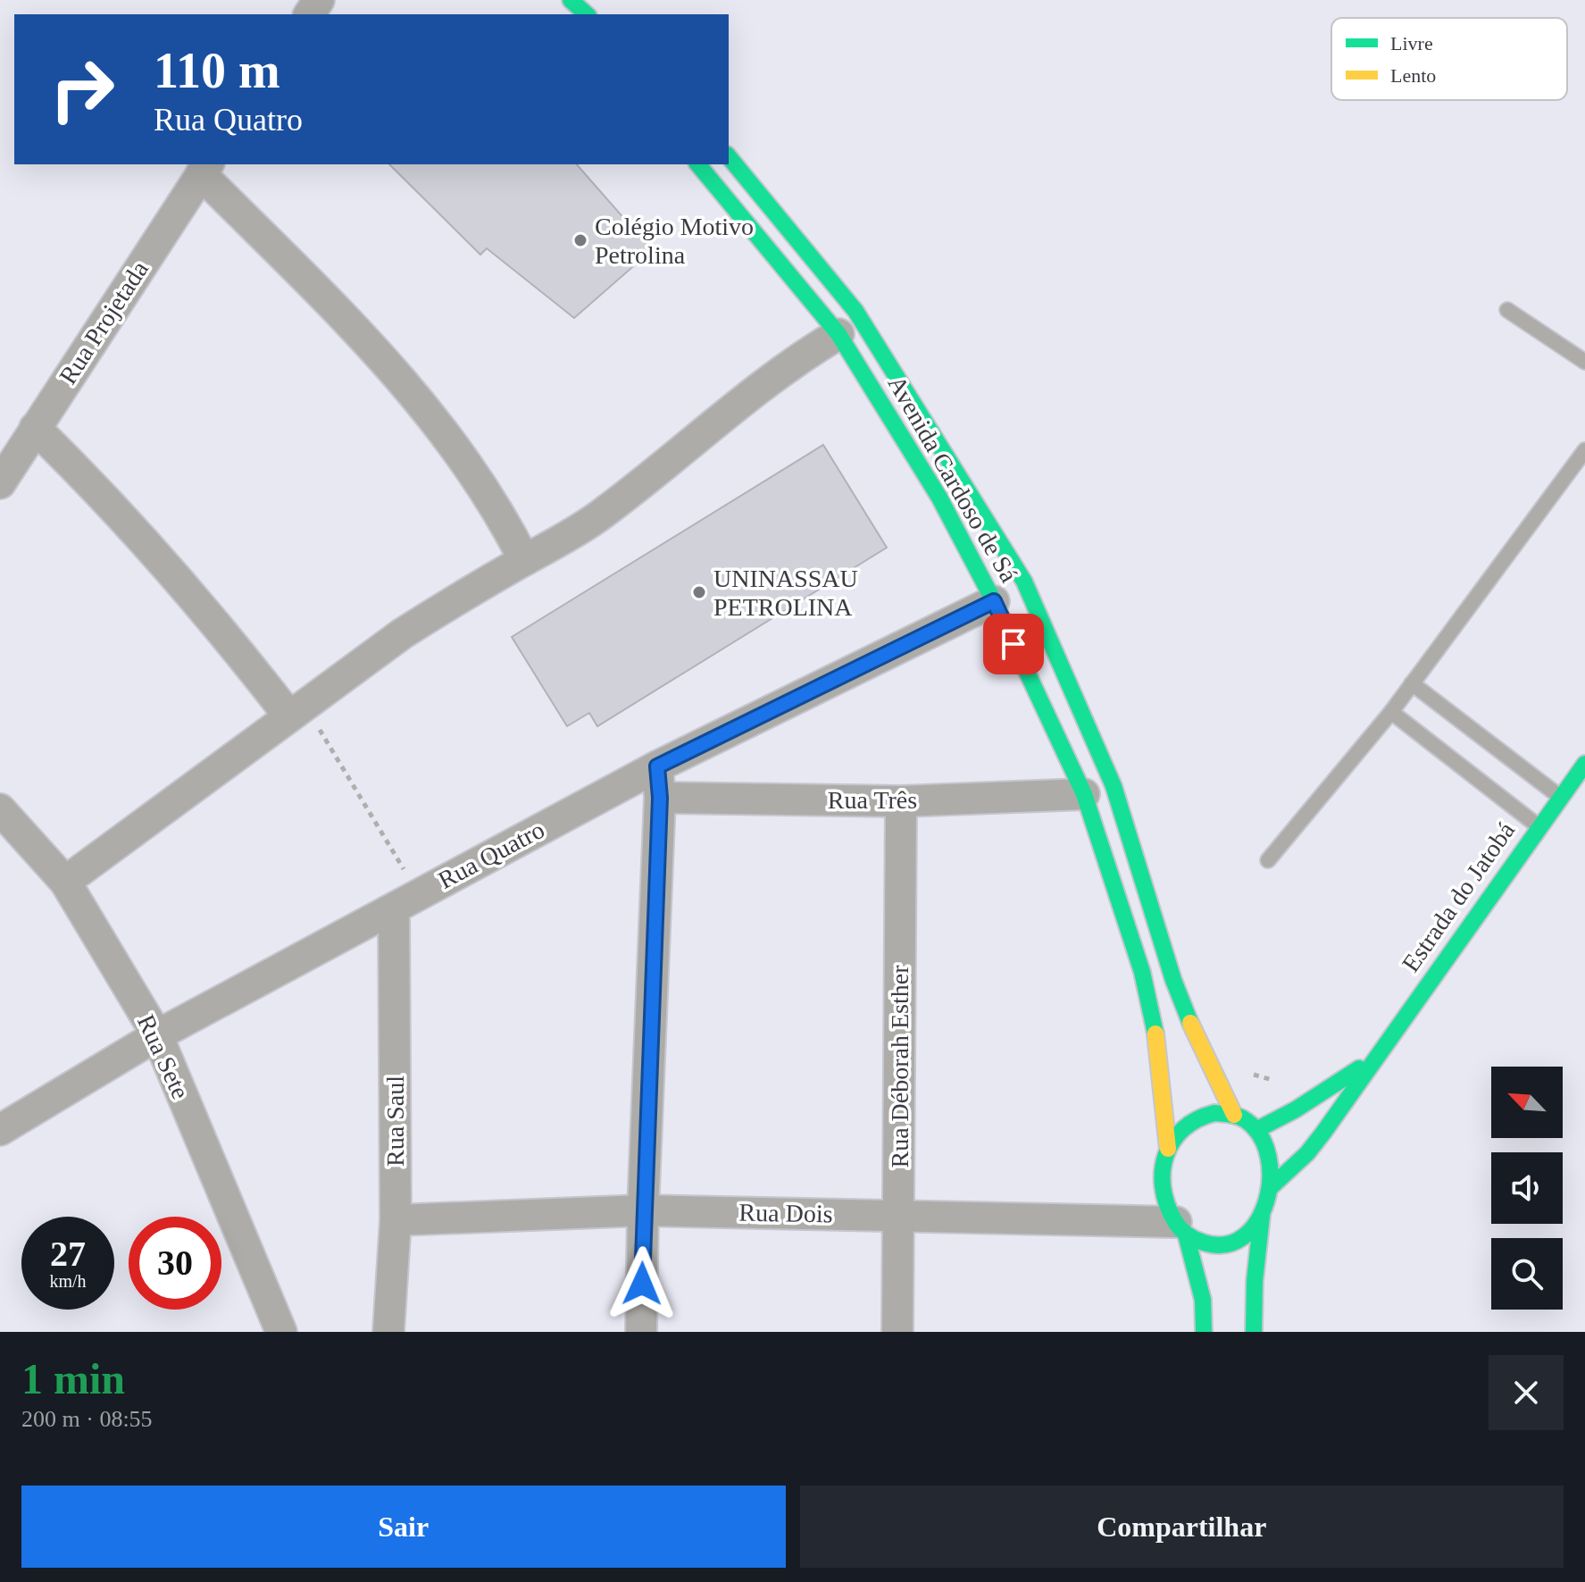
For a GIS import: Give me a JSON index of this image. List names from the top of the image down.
{
  "streets": {
    "main road": ["Avenida Cardoso de Sá", "Estrada do Jatobá"],
    "street": [
      "Rua Projetada",
      "Rua Três",
      "Rua Quatro",
      "Rua Sete",
      "Rua Déborah Esther",
      "Rua Saul",
      "Rua Dois"
    ]
  },
  "crossings": [
    ["Avenida Cardoso de Sá", "Rua Três"],
    ["Avenida Cardoso de Sá", "Rua Quatro"],
    ["Avenida Cardoso de Sá", "Estrada do Jatobá"],
    ["Avenida Cardoso de Sá", "Rua Dois"],
    ["Rua Três", "Rua Déborah Esther"],
    ["Rua Quatro", "Rua Sete"],
    ["Rua Quatro", "Rua Saul"],
    ["Estrada do Jatobá", "Rua Dois"],
    ["Rua Déborah Esther", "Rua Dois"],
    ["Rua Saul", "Rua Dois"]
  ],
  "places": ["Colégio Motivo Petrolina", "UNINASSAU PETROLINA"],
  "legend": ["Livre", "Lento"],
  "north": "top left",
  "page": {
    "turn": ["110 m", "Rua Quatro"],
    "speed": "27 km/h",
    "limit": "30",
    "heading": ["1 min", "200 m · 08:55"],
    "buttons": ["Sair", "Compartilhar"]
  }
}
